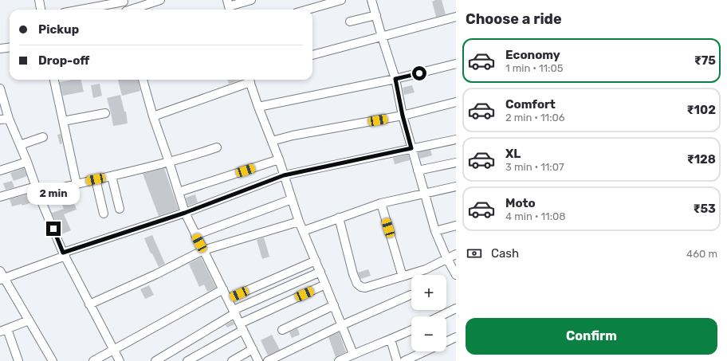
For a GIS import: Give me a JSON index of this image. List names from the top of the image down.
{
  "page": {
    "heading": "Choose a ride",
    "banner": ["Pickup", "Drop-off"],
    "list": [
      {
        "name": "Economy",
        "note": "1 min · 11:05",
        "value": "₹75"
      },
      {
        "name": "Comfort",
        "note": "2 min · 11:06",
        "value": "₹102"
      },
      {
        "name": "XL",
        "note": "3 min · 11:07",
        "value": "₹128"
      },
      {
        "name": "Moto",
        "note": "4 min · 11:08",
        "value": "₹53"
      }
    ],
    "bubble": "2 min",
    "pay": ["Cash", "460 m"],
    "map_buttons": ["+", "−"],
    "buttons": "Confirm"
  }
}
